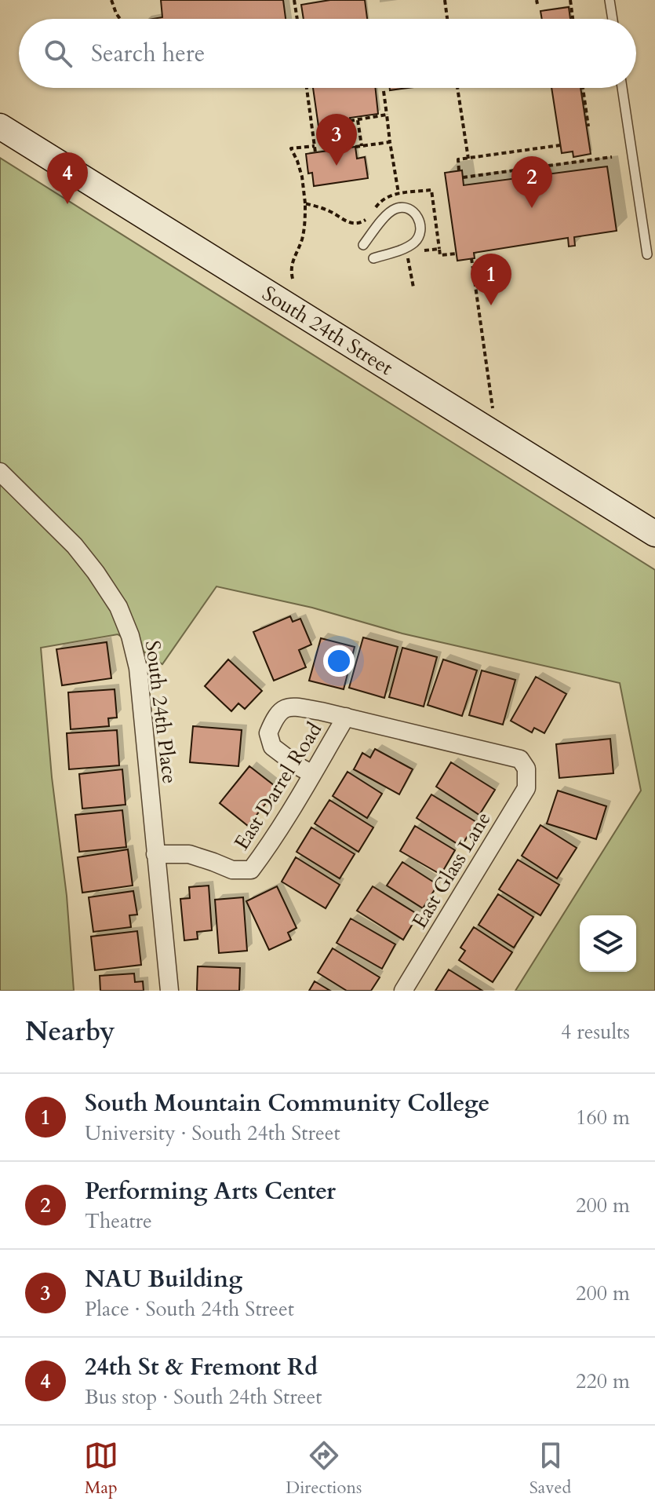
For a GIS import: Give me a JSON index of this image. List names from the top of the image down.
{
  "streets": {
    "main road": ["South 24th Street"],
    "street": ["South 24th Place", "East Darrel Road", "East Glass Lane"]
  },
  "crossings": [
    ["South 24th Place", "East Darrel Road"],
    ["East Darrel Road", "East Glass Lane"]
  ],
  "page": {
    "search": "Search here",
    "pins": [
      "3",
      "4",
      "2",
      "1"
    ],
    "heading": ["Nearby", "4 results"],
    "list": [
      {
        "mark": "1",
        "name": "South Mountain Community College",
        "note": "University · South 24th Street",
        "value": "160 m"
      },
      {
        "mark": "2",
        "name": "Performing Arts Center",
        "note": "Theatre",
        "value": "200 m"
      },
      {
        "mark": "3",
        "name": "NAU Building",
        "note": "Place · South 24th Street",
        "value": "200 m"
      },
      {
        "mark": "4",
        "name": "24th St & Fremont Rd",
        "note": "Bus stop · South 24th Street",
        "value": "220 m"
      }
    ],
    "nav": ["Map", "Directions", "Saved"]
  }
}
